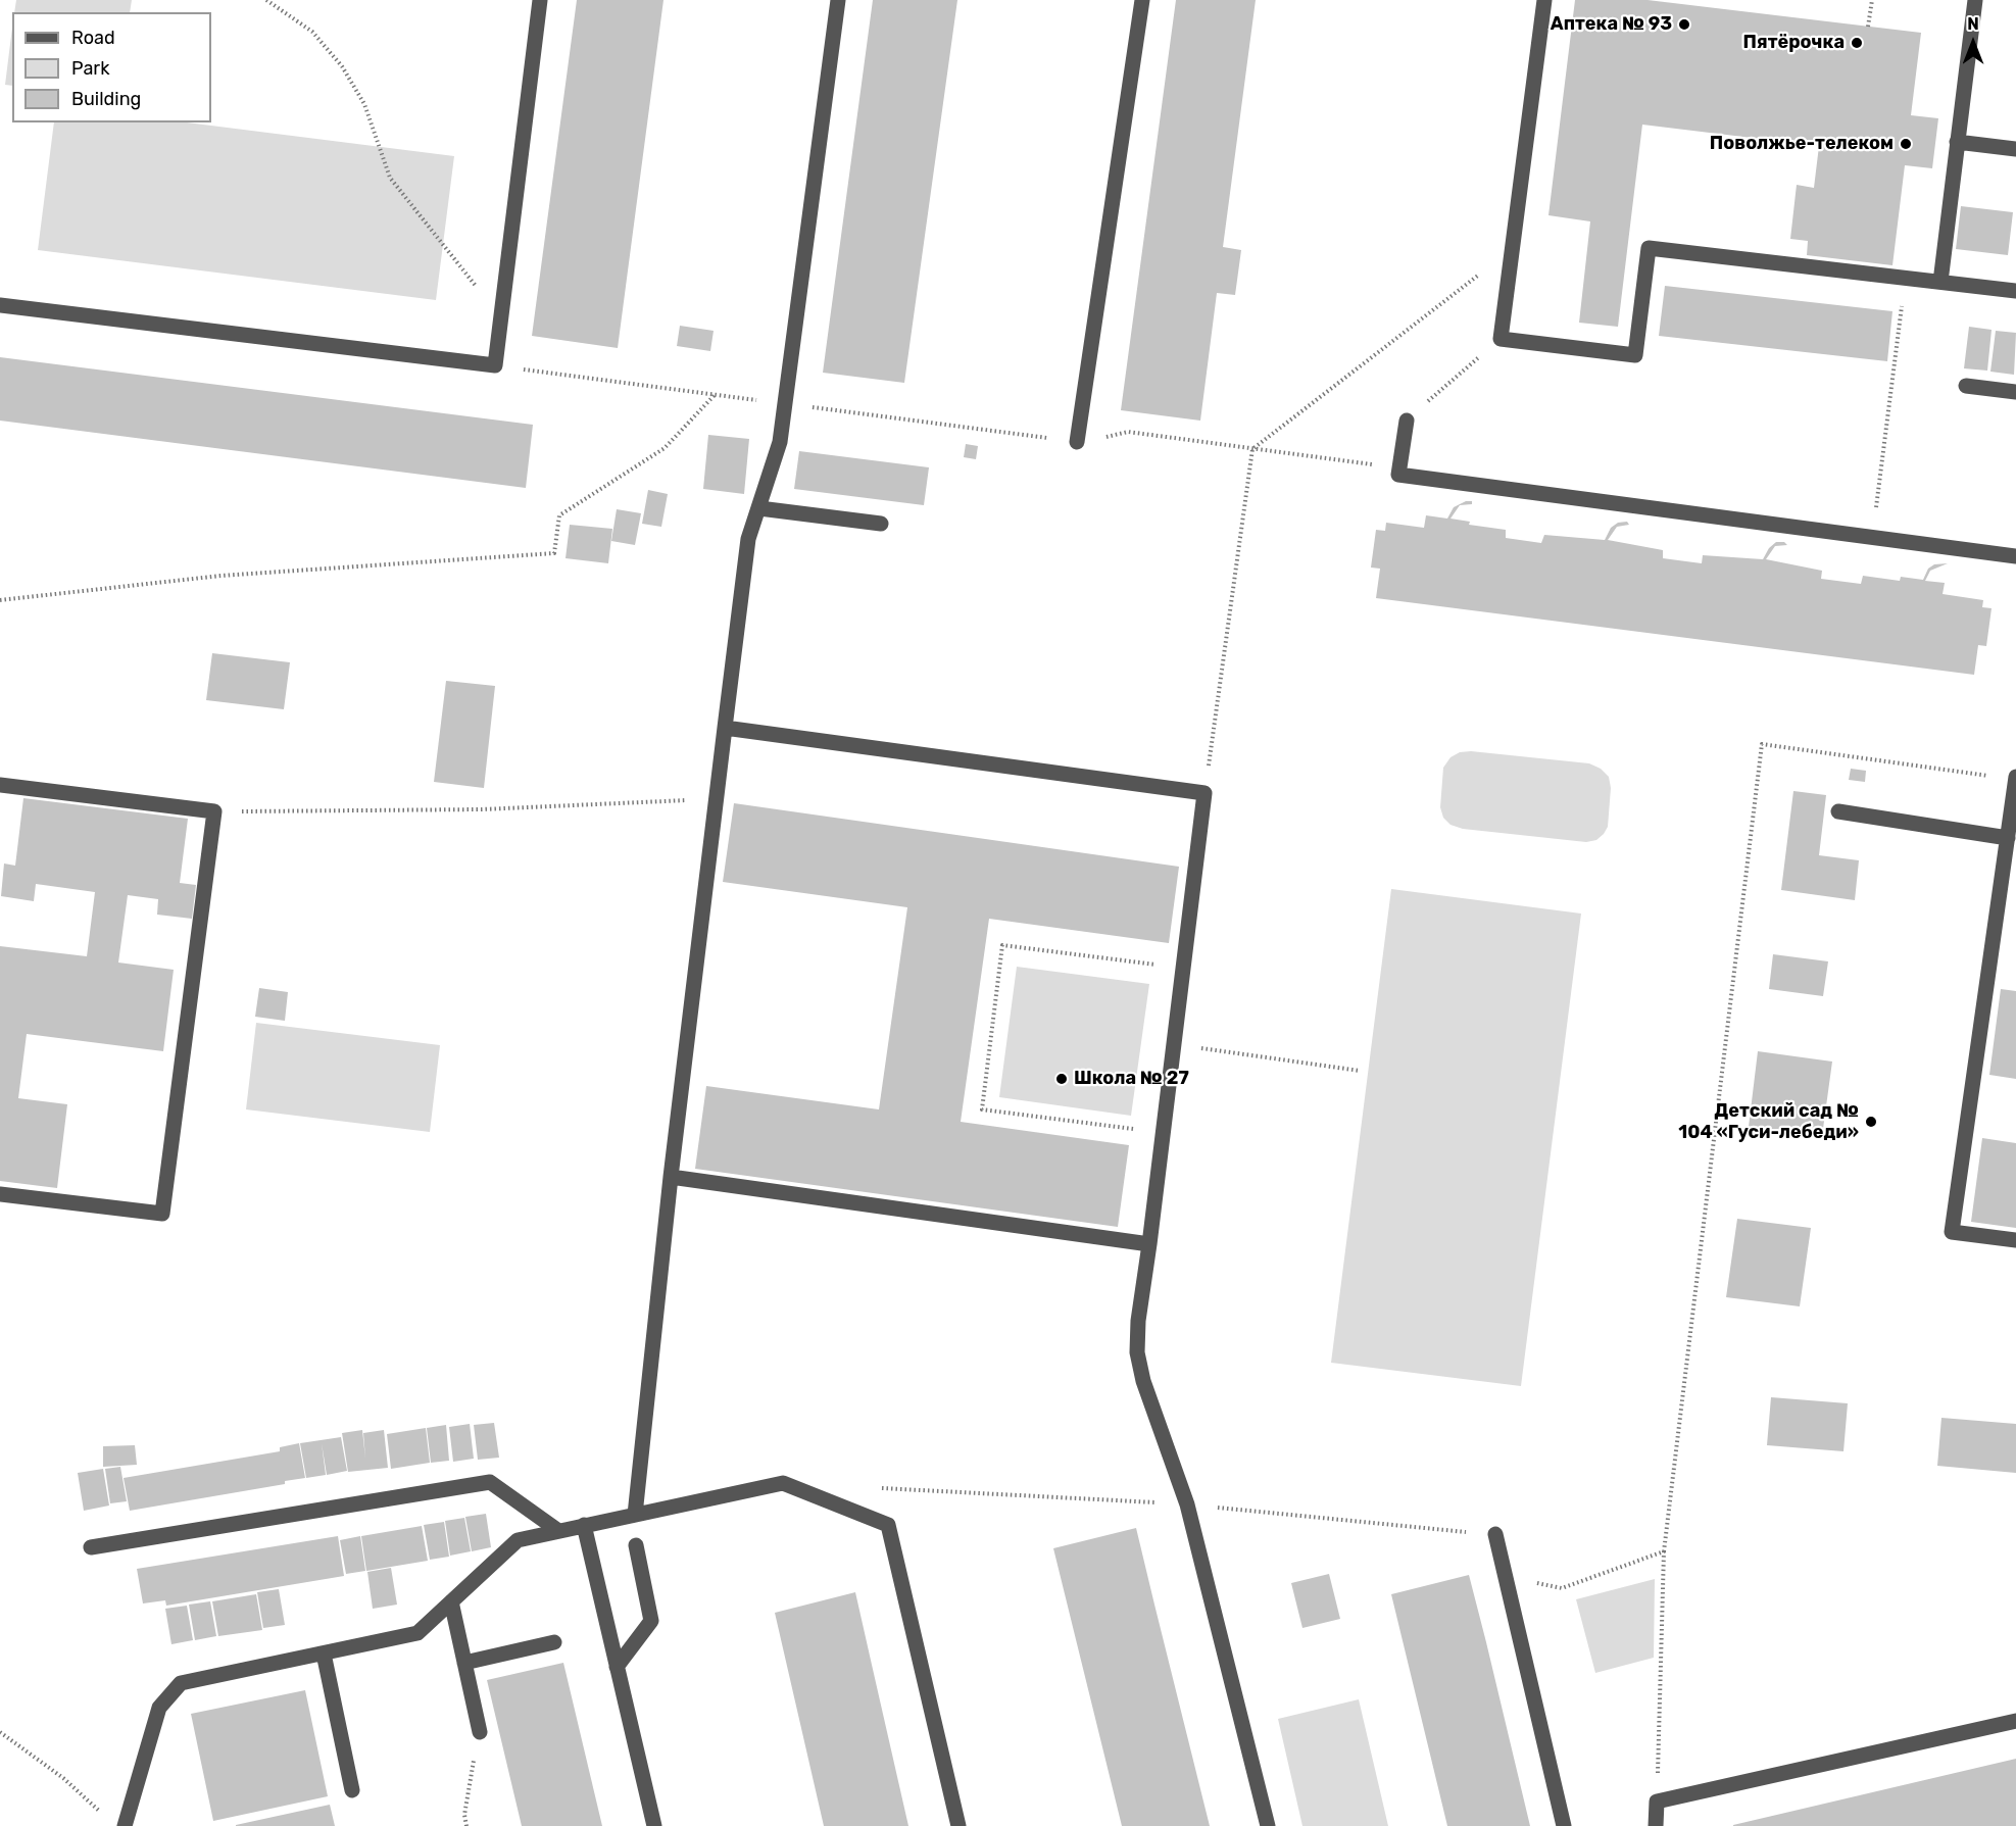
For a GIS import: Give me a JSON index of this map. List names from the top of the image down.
{
  "places": [
    "Аптека № 93",
    "Пятёрочка",
    "Поволжье-телеком",
    "Школа № 27",
    "Детский сад № 104 «Гуси-лебеди»"
  ],
  "legend": ["Road", "Park", "Building"],
  "north": "top"
}
